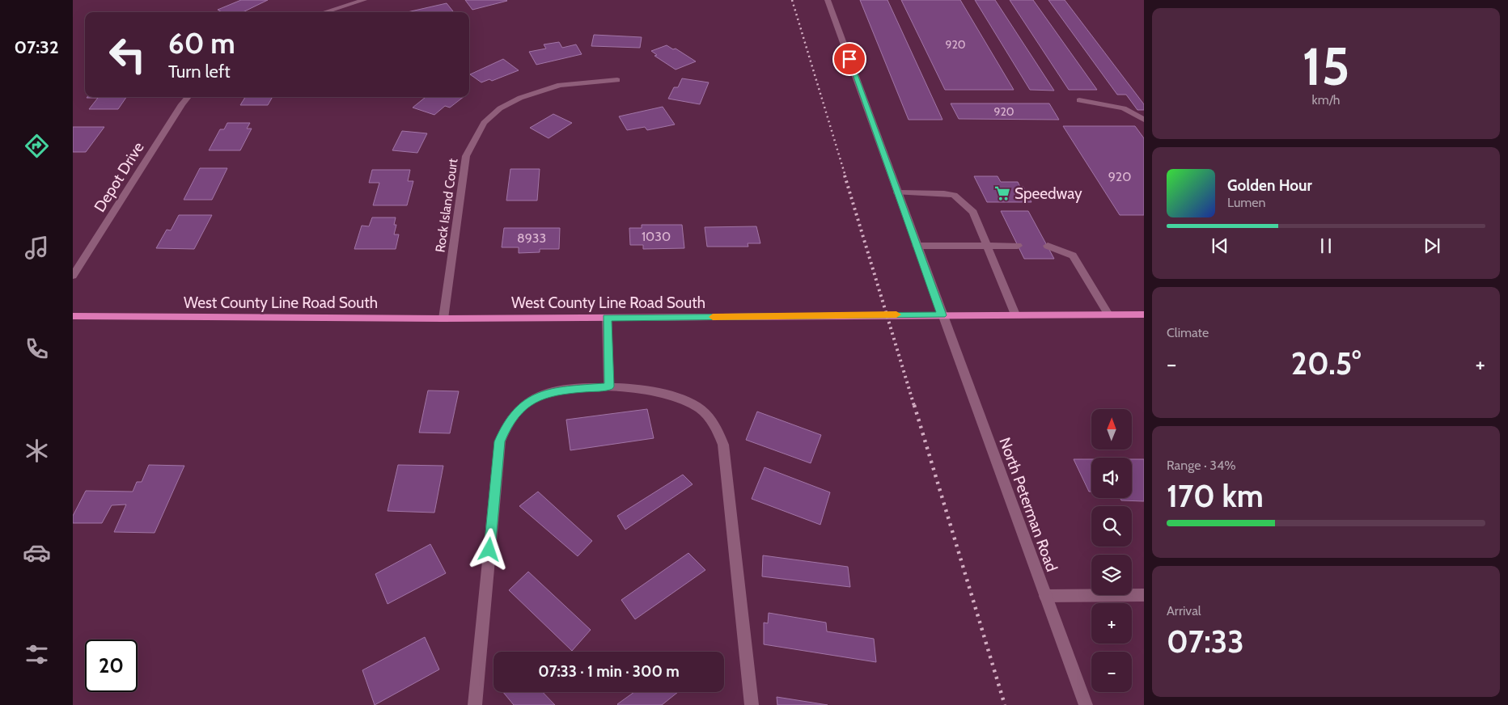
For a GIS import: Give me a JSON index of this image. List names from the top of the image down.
{
  "streets": {
    "main road": ["West County Line Road South"],
    "street": ["Depot Drive", "Rock Island Court", "North Peterman Road"]
  },
  "crossings": [
    ["Rock Island Court", "West County Line Road South"],
    ["West County Line Road South", "North Peterman Road"]
  ],
  "places": {
    "supermarket": ["Speedway"]
  },
  "house_numbers": [
    "920",
    "920",
    "920",
    "1030",
    "8933"
  ],
  "north": "top",
  "page": {
    "tabs": "07:32",
    "tile": [
      ["15", "km/h"],
      "Climate",
      ["Range · 34%", "170 km"],
      ["Arrival", "07:33"]
    ],
    "turn": ["60 m", "Turn left"],
    "song": ["Golden Hour", "Lumen"],
    "heat": ["−", "20.5°", "+"],
    "map_buttons": ["+", "−"],
    "limit": "20",
    "trip": "07:33 · 1 min · 300 m"
  }
}
